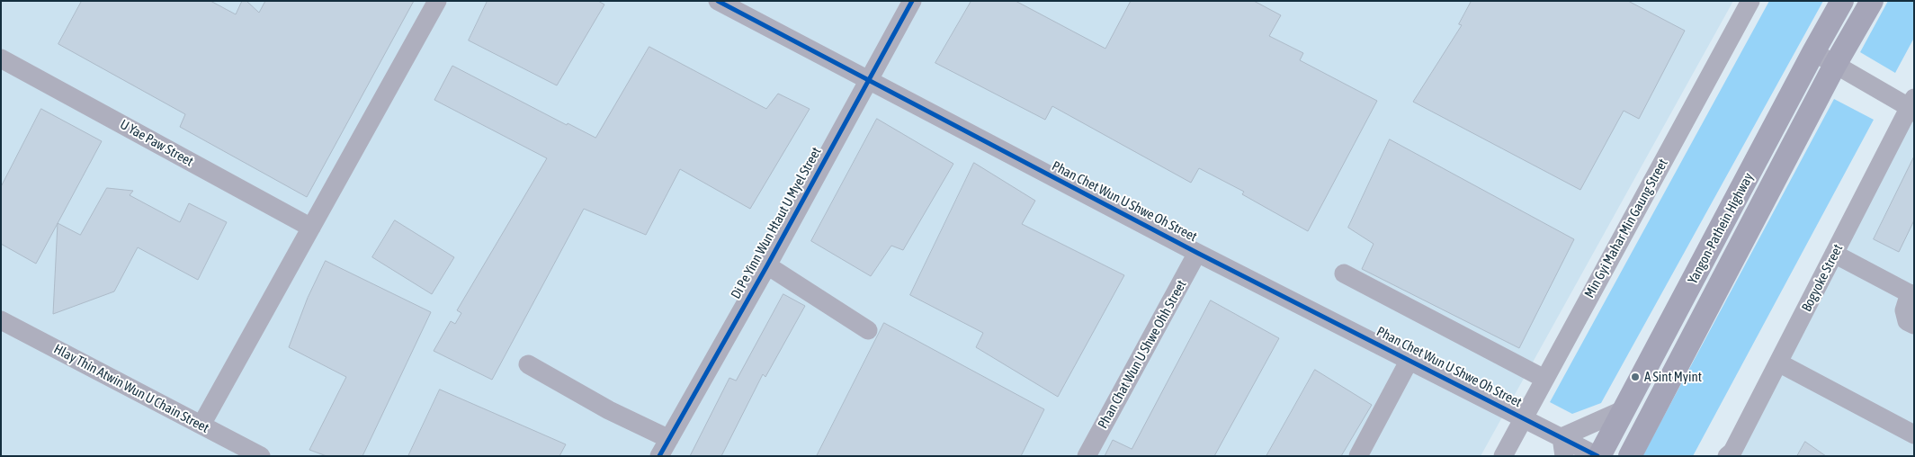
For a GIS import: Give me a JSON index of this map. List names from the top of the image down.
{
  "streets": {
    "main road": ["Yangon-Pathein Highway"],
    "street": [
      "U Yae Paw Street",
      "Phan Chet Wun U Shwe Oh Street",
      "Di Pe Yinn Wun Htaut U Myel Street",
      "Min Gyi Mahar Min Gaung Street",
      "Bogyoke Street",
      "Phan Chat Wun U Shwe Ohh Street",
      "Hlay Thin Atwin Wun U Chain Street"
    ]
  },
  "crossings": [
    ["Phan Chet Wun U Shwe Oh Street", "Di Pe Yinn Wun Htaut U Myel Street"],
    ["Phan Chet Wun U Shwe Oh Street", "Min Gyi Mahar Min Gaung Street"],
    ["Phan Chet Wun U Shwe Oh Street", "Yangon-Pathein Highway"],
    ["Phan Chet Wun U Shwe Oh Street", "Phan Chat Wun U Shwe Ohh Street"]
  ],
  "places": ["A Sint Myint"]
}
